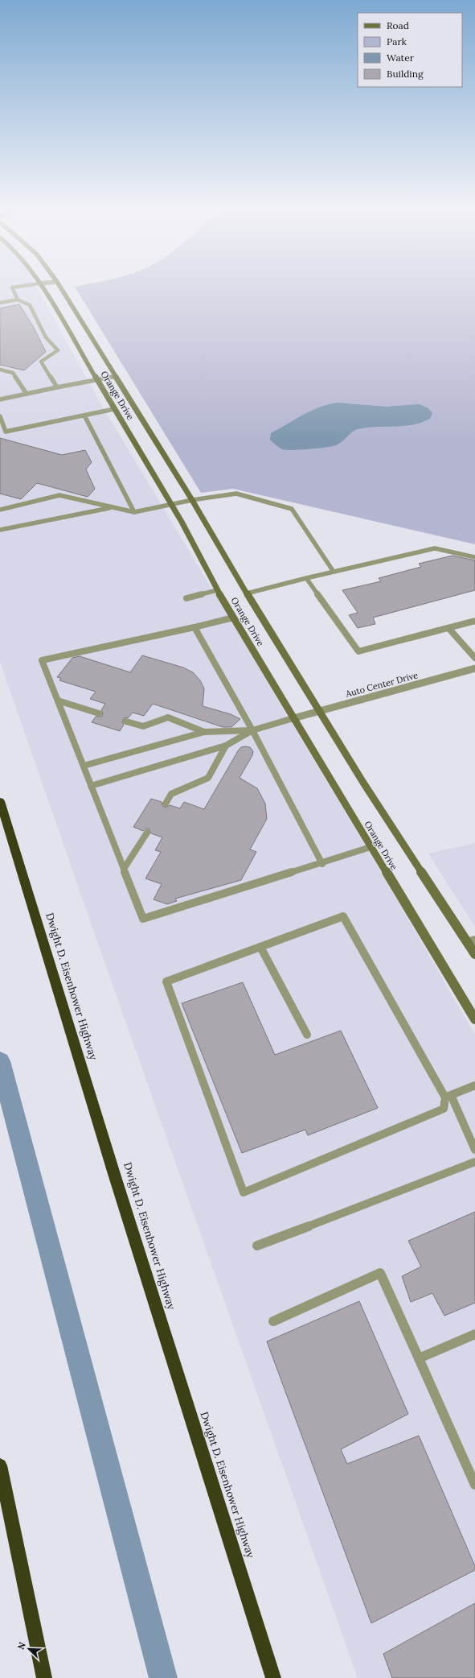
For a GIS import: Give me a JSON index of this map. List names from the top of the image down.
{
  "streets": {
    "highway": ["Dwight D. Eisenhower Highway"],
    "street": ["Orange Drive", "Auto Center Drive"]
  },
  "crossings": [
    ["Orange Drive", "Auto Center Drive"]
  ],
  "legend": [
    "Road",
    "Park",
    "Water",
    "Building"
  ],
  "north": "top left"
}
